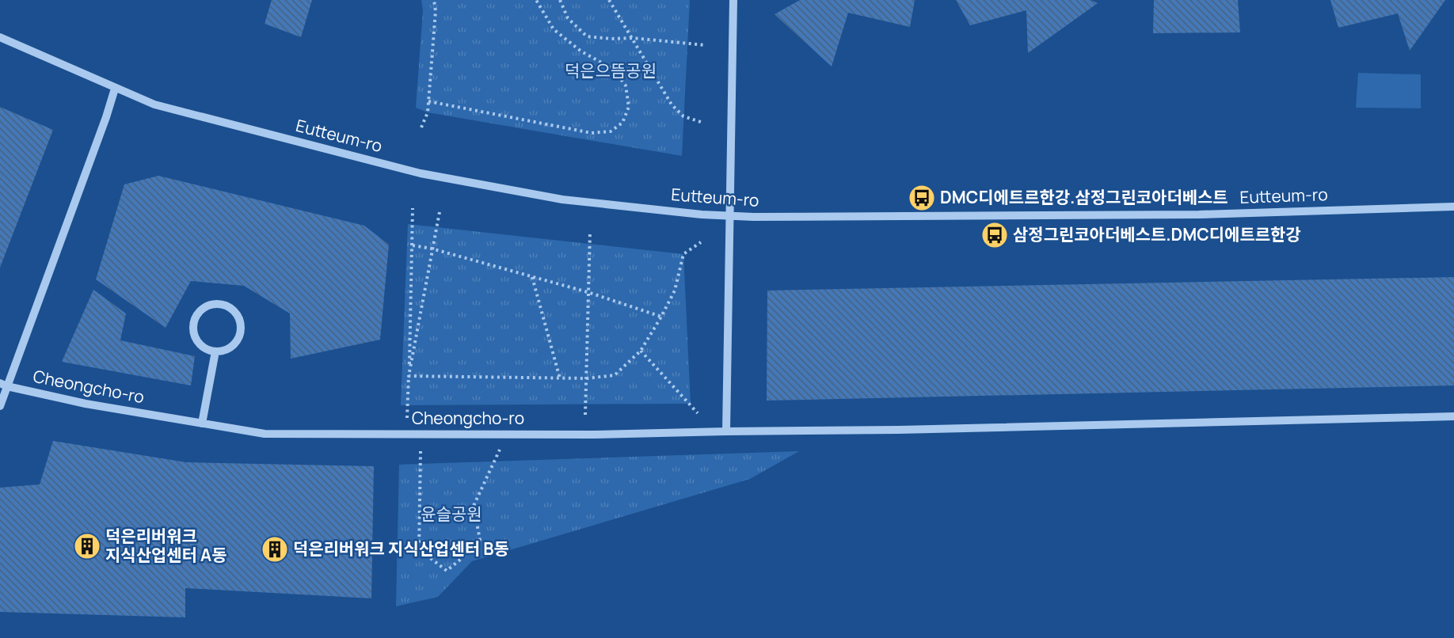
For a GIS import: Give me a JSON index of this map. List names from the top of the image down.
{
  "streets": {
    "street": ["Eutteum-ro", "Cheongcho-ro"]
  },
  "parks": ["덕은으뜸공원", "윤슬공원"],
  "places": {
    "bus stop": ["DMC디에트르한강.삼정그린코아더베스트", "삼정그린코아더베스트.DMC디에트르한강"],
    "building": ["덕은리버워크 지식산업센터 A동", "덕은리버워크 지식산업센터 B동"]
  }
}
